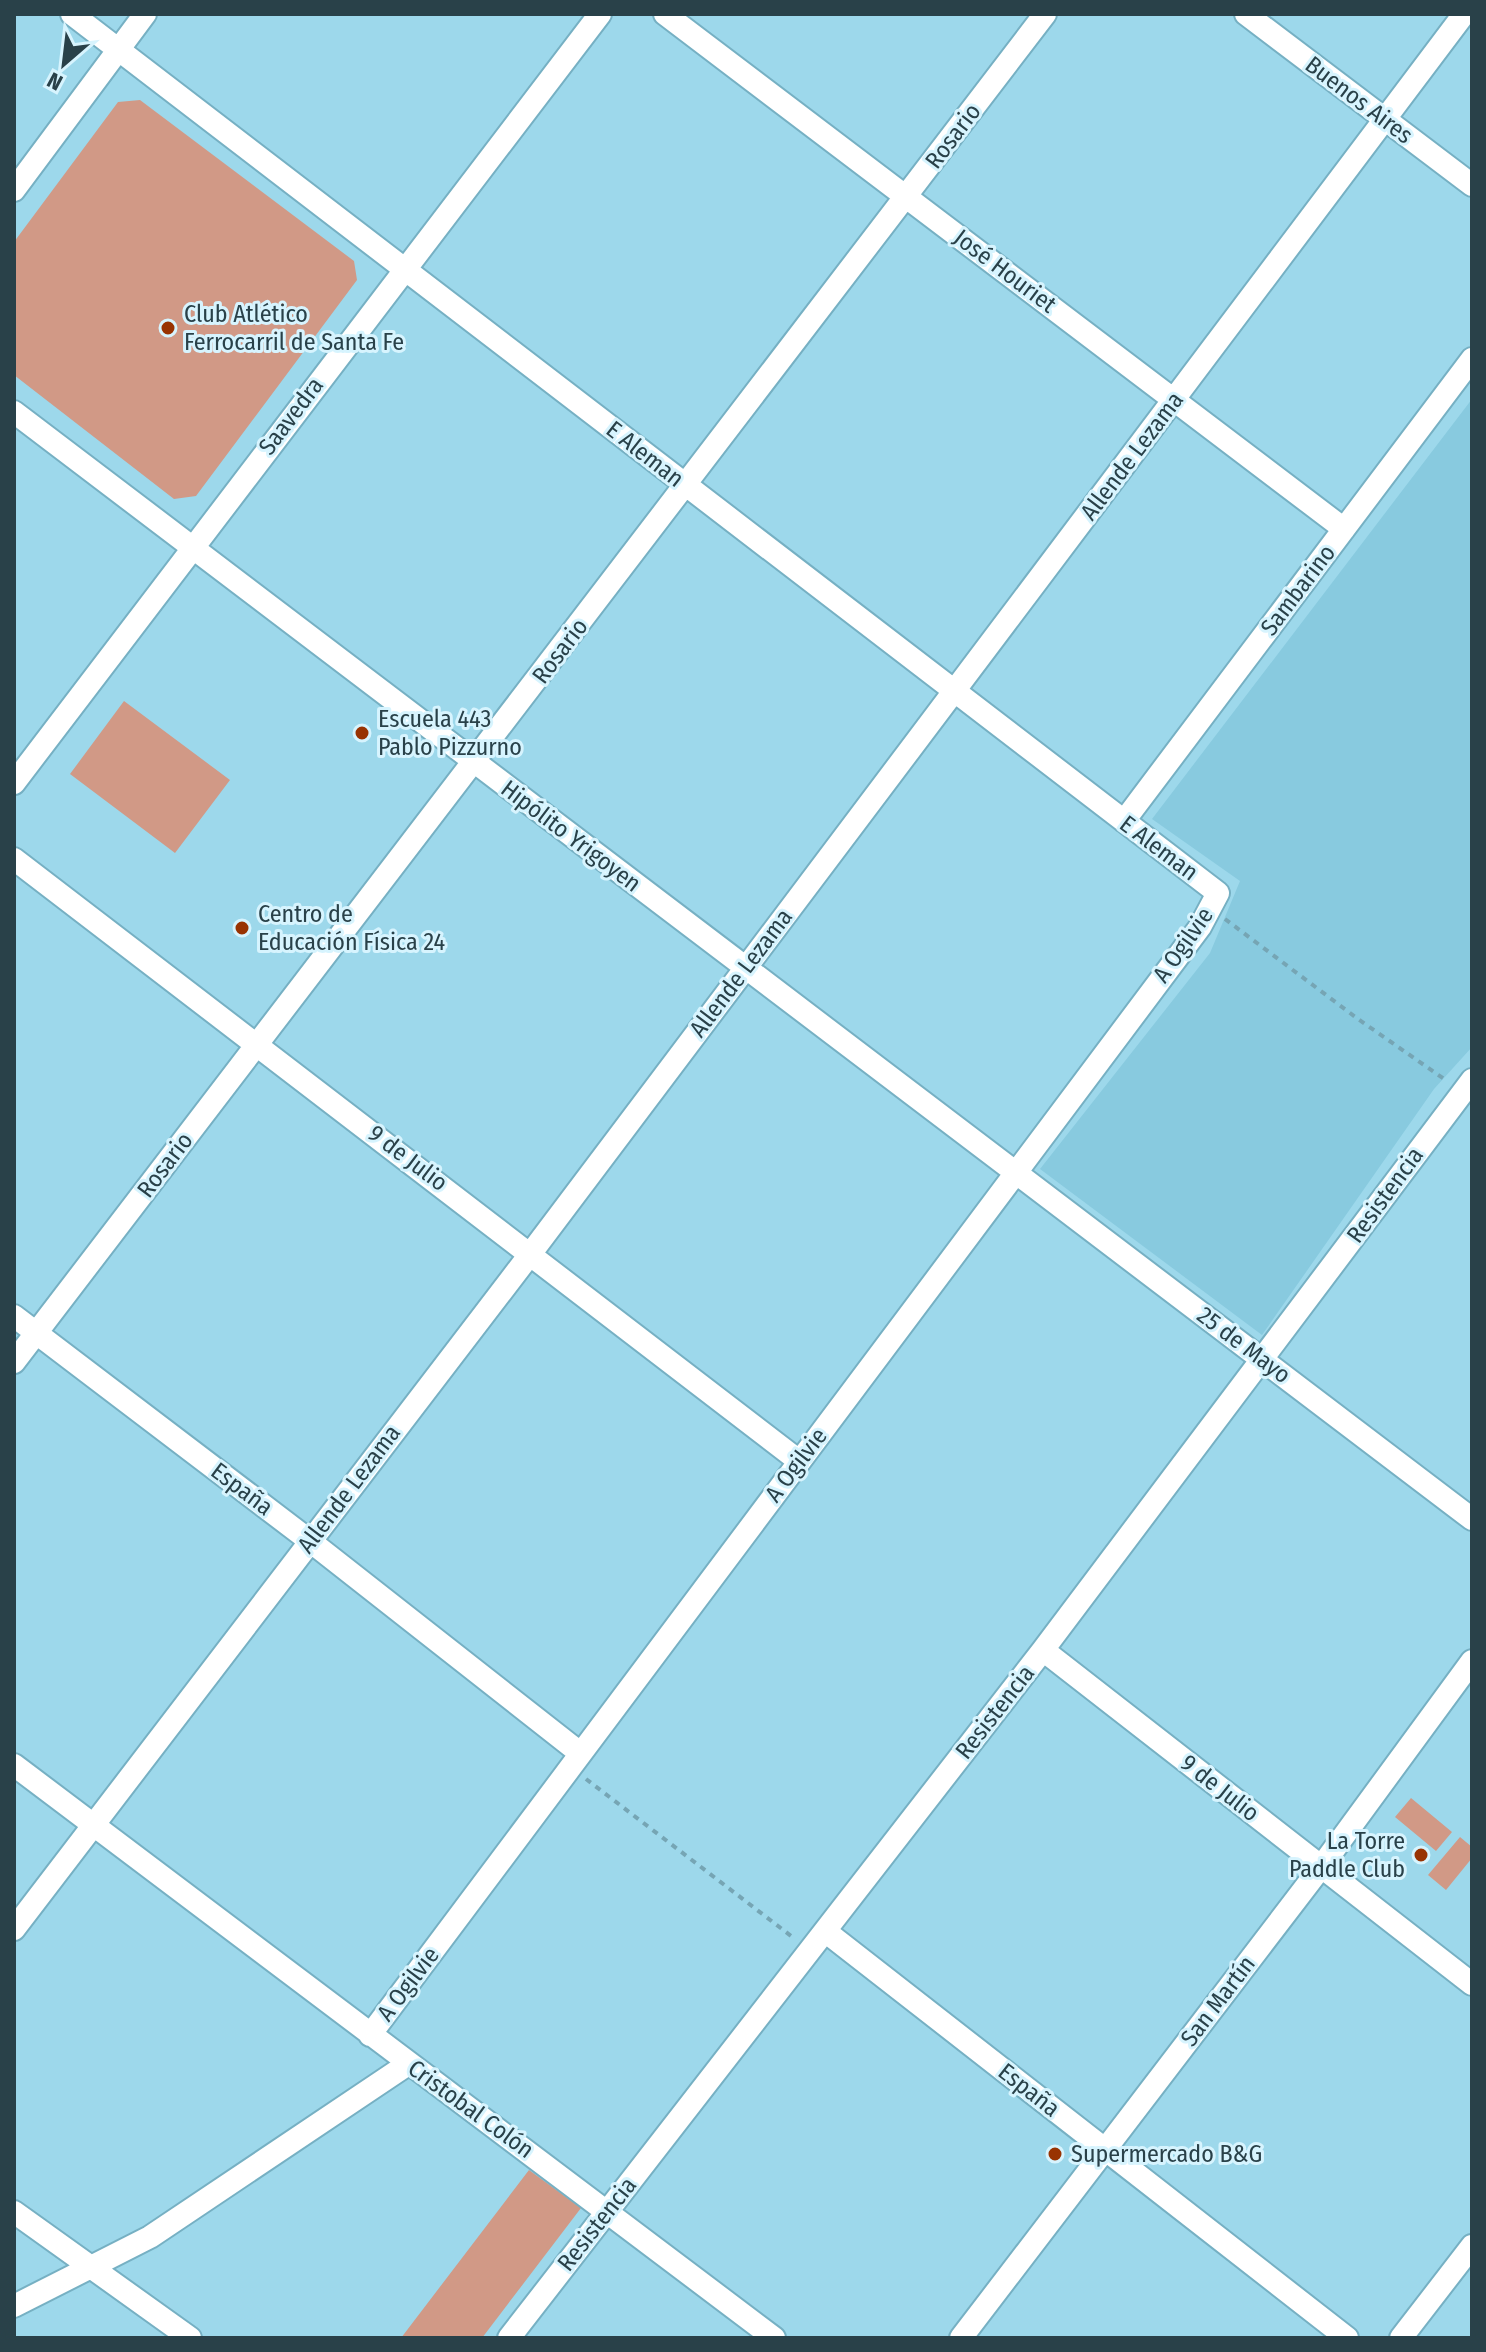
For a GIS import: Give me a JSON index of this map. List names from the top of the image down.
{
  "streets": {
    "street": [
      "Buenos Aires",
      "Rosario",
      "José Houriet",
      "Saavedra",
      "E Aleman",
      "Allende Lezama",
      "Sambarino",
      "Hipólito Yrigoyen",
      "A Ogilvie",
      "9 de Julio",
      "Resistencia",
      "25 de Mayo",
      "España",
      "San Martín",
      "Cristobal Colón"
    ]
  },
  "crossings": [
    ["Buenos Aires", "Allende Lezama"],
    ["Rosario", "José Houriet"],
    ["Rosario", "E Aleman"],
    ["Rosario", "Hipólito Yrigoyen"],
    ["Rosario", "9 de Julio"],
    ["Rosario", "España"],
    ["José Houriet", "Allende Lezama"],
    ["José Houriet", "Sambarino"],
    ["Saavedra", "E Aleman"],
    ["Saavedra", "Hipólito Yrigoyen"],
    ["E Aleman", "Allende Lezama"],
    ["E Aleman", "Sambarino"],
    ["E Aleman", "A Ogilvie"],
    ["E Aleman", "Resistencia"],
    ["Allende Lezama", "Hipólito Yrigoyen"],
    ["Allende Lezama", "9 de Julio"],
    ["Allende Lezama", "España"],
    ["Allende Lezama", "Cristobal Colón"],
    ["Hipólito Yrigoyen", "A Ogilvie"],
    ["Hipólito Yrigoyen", "25 de Mayo"],
    ["A Ogilvie", "9 de Julio"],
    ["A Ogilvie", "25 de Mayo"],
    ["A Ogilvie", "España"],
    ["A Ogilvie", "Cristobal Colón"],
    ["9 de Julio", "Resistencia"],
    ["9 de Julio", "San Martín"],
    ["Resistencia", "25 de Mayo"],
    ["Resistencia", "España"],
    ["Resistencia", "Cristobal Colón"],
    ["España", "San Martín"]
  ],
  "places": [
    "Club Atlético Ferrocarril de Santa Fe",
    "Escuela 443 Pablo Pizzurno",
    "Centro de Educación Física 24",
    "La Torre Paddle Club",
    "Supermercado B&G"
  ],
  "north": "bottom left"
}
